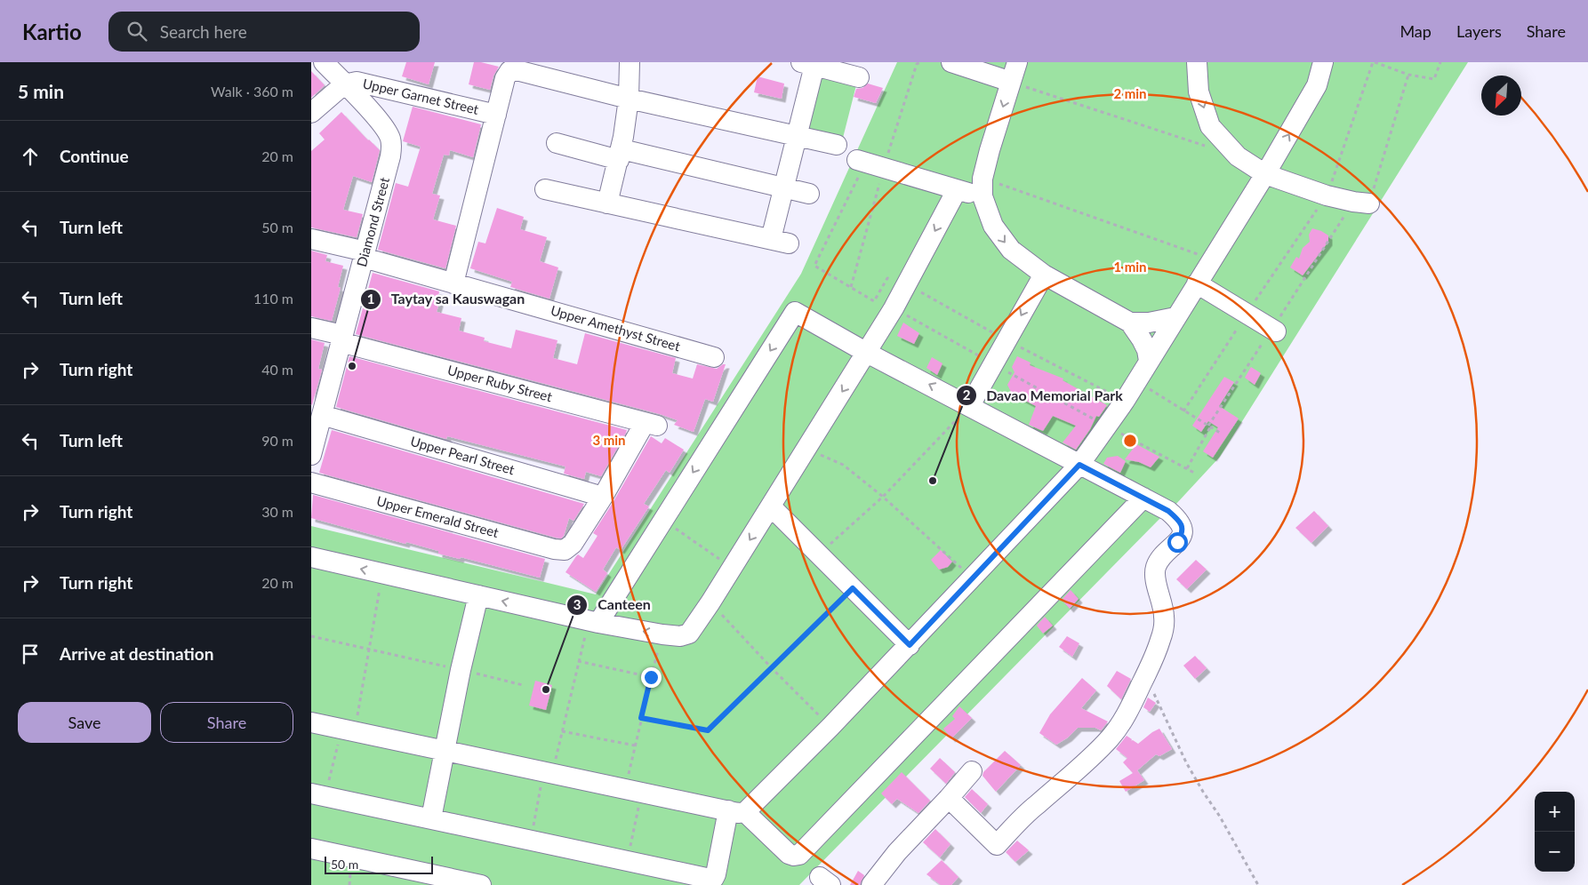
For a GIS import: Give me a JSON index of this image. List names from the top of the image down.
{
  "streets": {
    "street": [
      "Upper Garnet Street",
      "Diamond Street",
      "Upper Amethyst Street",
      "Upper Ruby Street",
      "Upper Pearl Street",
      "Upper Emerald Street"
    ]
  },
  "crossings": [
    ["Upper Garnet Street", "Diamond Street"],
    ["Diamond Street", "Upper Amethyst Street"],
    ["Diamond Street", "Upper Ruby Street"],
    ["Diamond Street", "Upper Pearl Street"],
    ["Upper Ruby Street", "Upper Pearl Street"],
    ["Upper Ruby Street", "Upper Emerald Street"],
    ["Upper Pearl Street", "Upper Emerald Street"]
  ],
  "places": ["Taytay sa Kauswagan", "Davao Memorial Park", "Canteen"],
  "scale_bar": "50 m",
  "north": "bottom left",
  "page": {
    "header": "Kartio",
    "search": "Search here",
    "nav": ["Map", "Layers", "Share"],
    "heading": ["5 min", "Walk · 360 m"],
    "list": [
      ["Continue", "20 m"],
      ["Turn left", "50 m"],
      ["Turn left", "110 m"],
      ["Turn right", "40 m"],
      ["Turn left", "90 m"],
      ["Turn right", "30 m"],
      ["Turn right", "20 m"],
      "Arrive at destination"
    ],
    "buttons": ["Save", "Share"],
    "map_buttons": ["+", "−"],
    "scale": "50 m"
  },
  "rings": ["2 min", "1 min", "3 min"]
}
